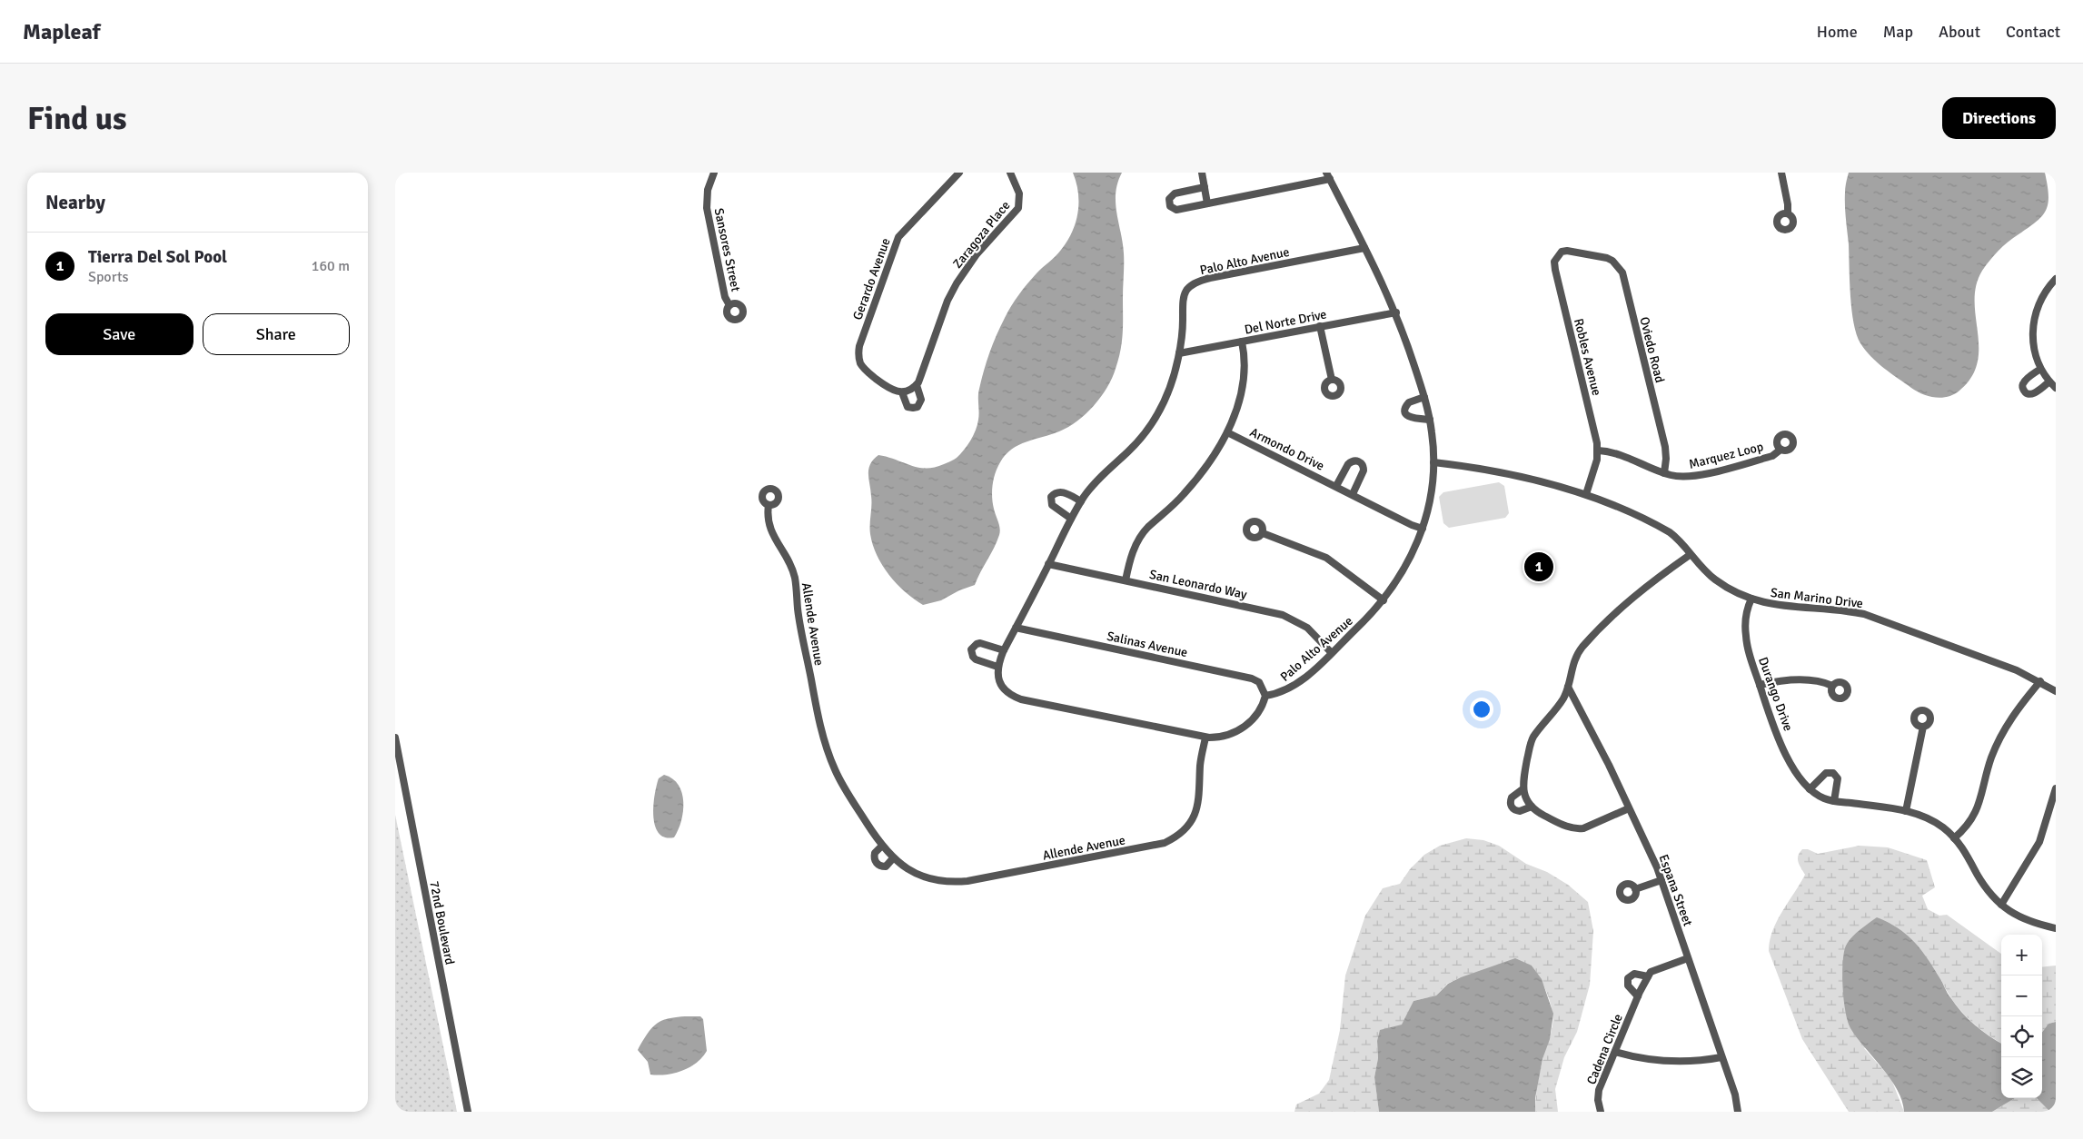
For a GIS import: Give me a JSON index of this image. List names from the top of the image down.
{
  "streets": {
    "street": [
      "Zaragoza Place",
      "Sansores Street",
      "Palo Alto Avenue",
      "Gerardo Avenue",
      "Del Norte Drive",
      "Oviedo Road",
      "Robles Avenue",
      "Armondo Drive",
      "Marquez Loop",
      "San Leonardo Way",
      "San Marino Drive",
      "Allende Avenue",
      "Salinas Avenue",
      "Durango Drive",
      "Espana Street",
      "72nd Boulevard",
      "Cadena Circle"
    ]
  },
  "crossings": [
    ["Zaragoza Place", "Gerardo Avenue"],
    ["Palo Alto Avenue", "Del Norte Drive"],
    ["Palo Alto Avenue", "Armondo Drive"],
    ["Palo Alto Avenue", "San Leonardo Way"],
    ["Palo Alto Avenue", "San Marino Drive"],
    ["Palo Alto Avenue", "Salinas Avenue"],
    ["Oviedo Road", "Robles Avenue"],
    ["Oviedo Road", "Marquez Loop"],
    ["Robles Avenue", "Marquez Loop"],
    ["Robles Avenue", "San Marino Drive"],
    ["San Marino Drive", "Durango Drive"]
  ],
  "page": {
    "header": "Mapleaf",
    "nav": [
      "Home",
      "Map",
      "About",
      "Contact"
    ],
    "buttons": [
      "Directions",
      ["Save", "Share"]
    ],
    "title": "Find us",
    "heading": "Nearby",
    "list": [
      {
        "mark": "1",
        "name": "Tierra Del Sol Pool",
        "note": "Sports",
        "value": "160 m"
      }
    ],
    "pins": "1",
    "map_buttons": ["+", "−"]
  }
}
